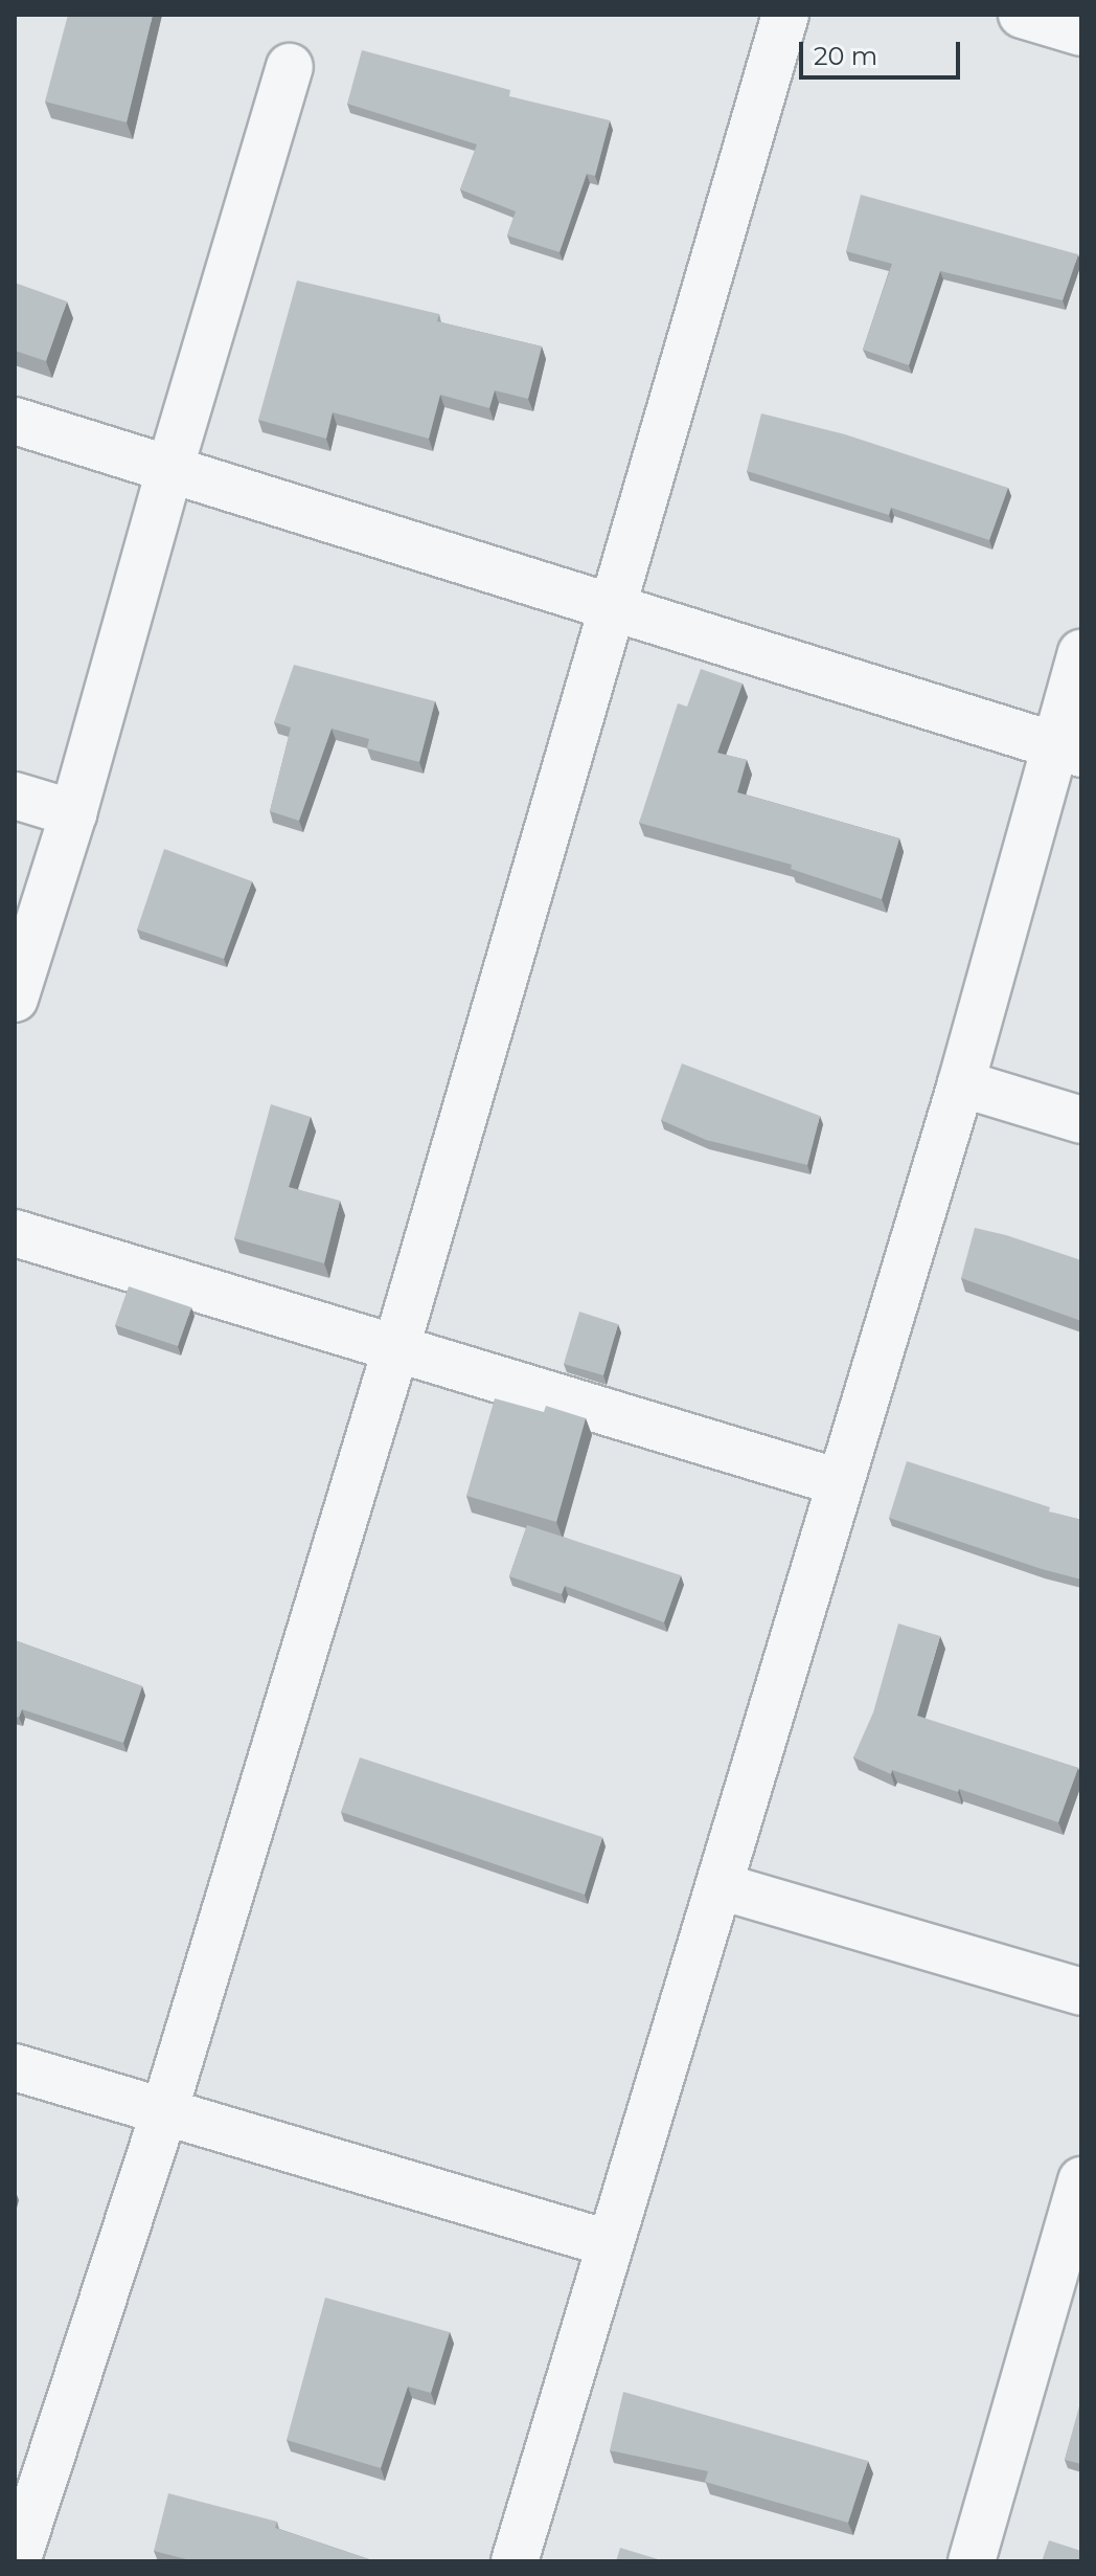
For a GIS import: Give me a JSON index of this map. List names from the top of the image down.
{
  "scale_bar": "20 m"
}
